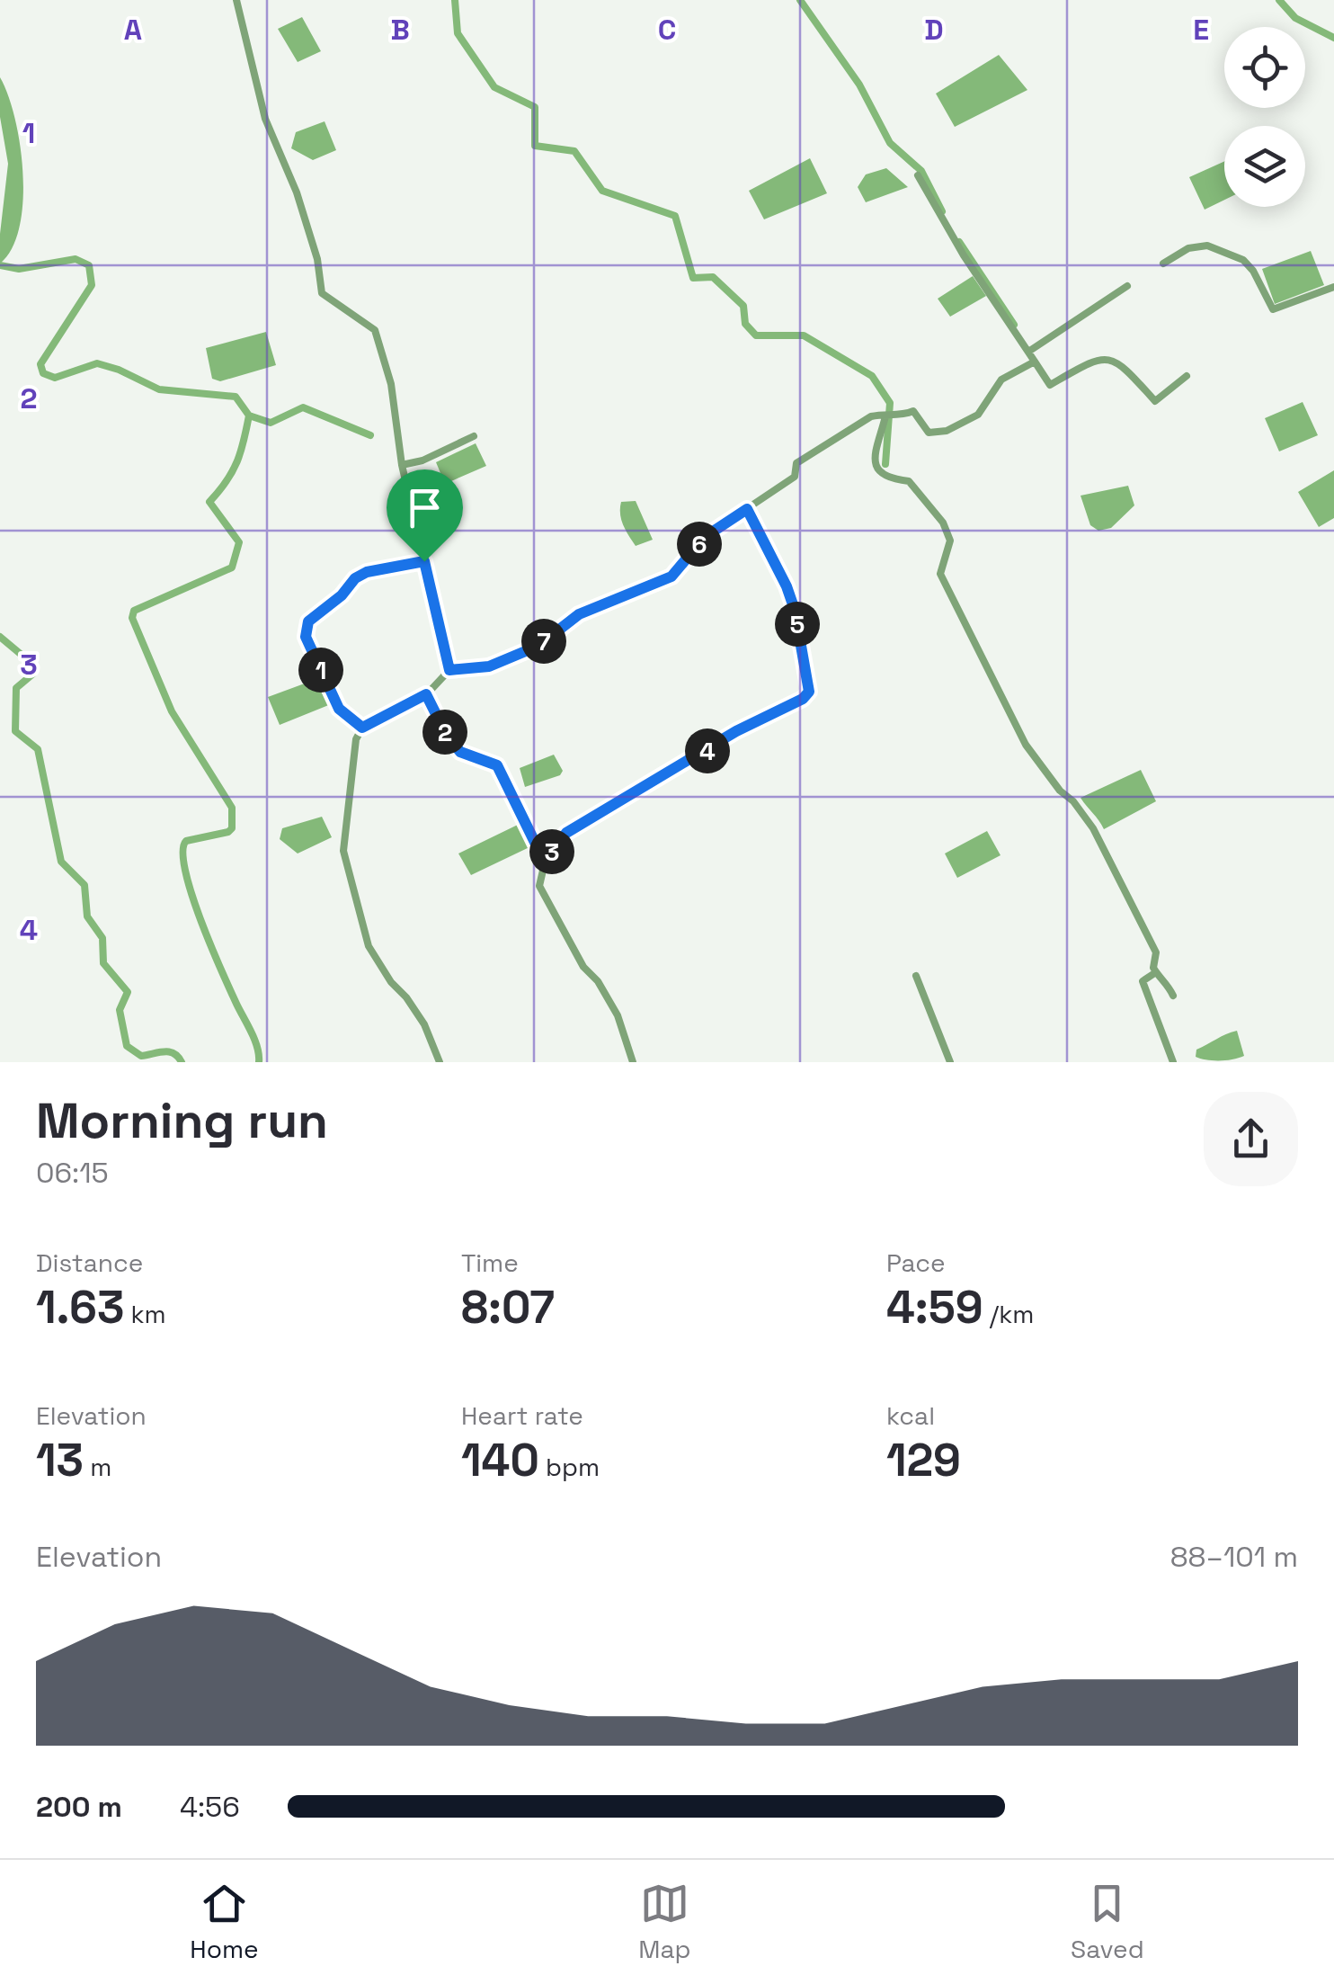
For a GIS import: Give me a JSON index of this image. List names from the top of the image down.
{
  "page": {
    "pins": [
      "6",
      "5",
      "7",
      "1",
      "2",
      "4",
      "3"
    ],
    "heading": ["Morning run", "06:15"],
    "stats": [
      ["Distance", "1.63 km"],
      ["Time", "8:07"],
      ["Pace", "4:59 /km"],
      ["Elevation", "13 m"],
      ["Heart rate", "140 bpm"],
      ["kcal", "129"]
    ],
    "chart": ["Elevation", "88–101 m"],
    "list": [
      {
        "name": "200 m",
        "note": "4:56"
      }
    ],
    "tabs": ["Home", "Map", "Saved"]
  },
  "grid": {
    "columns": [
      "A",
      "B",
      "C",
      "D",
      "E"
    ],
    "rows": [
      "1",
      "2",
      "3",
      "4"
    ]
  }
}
